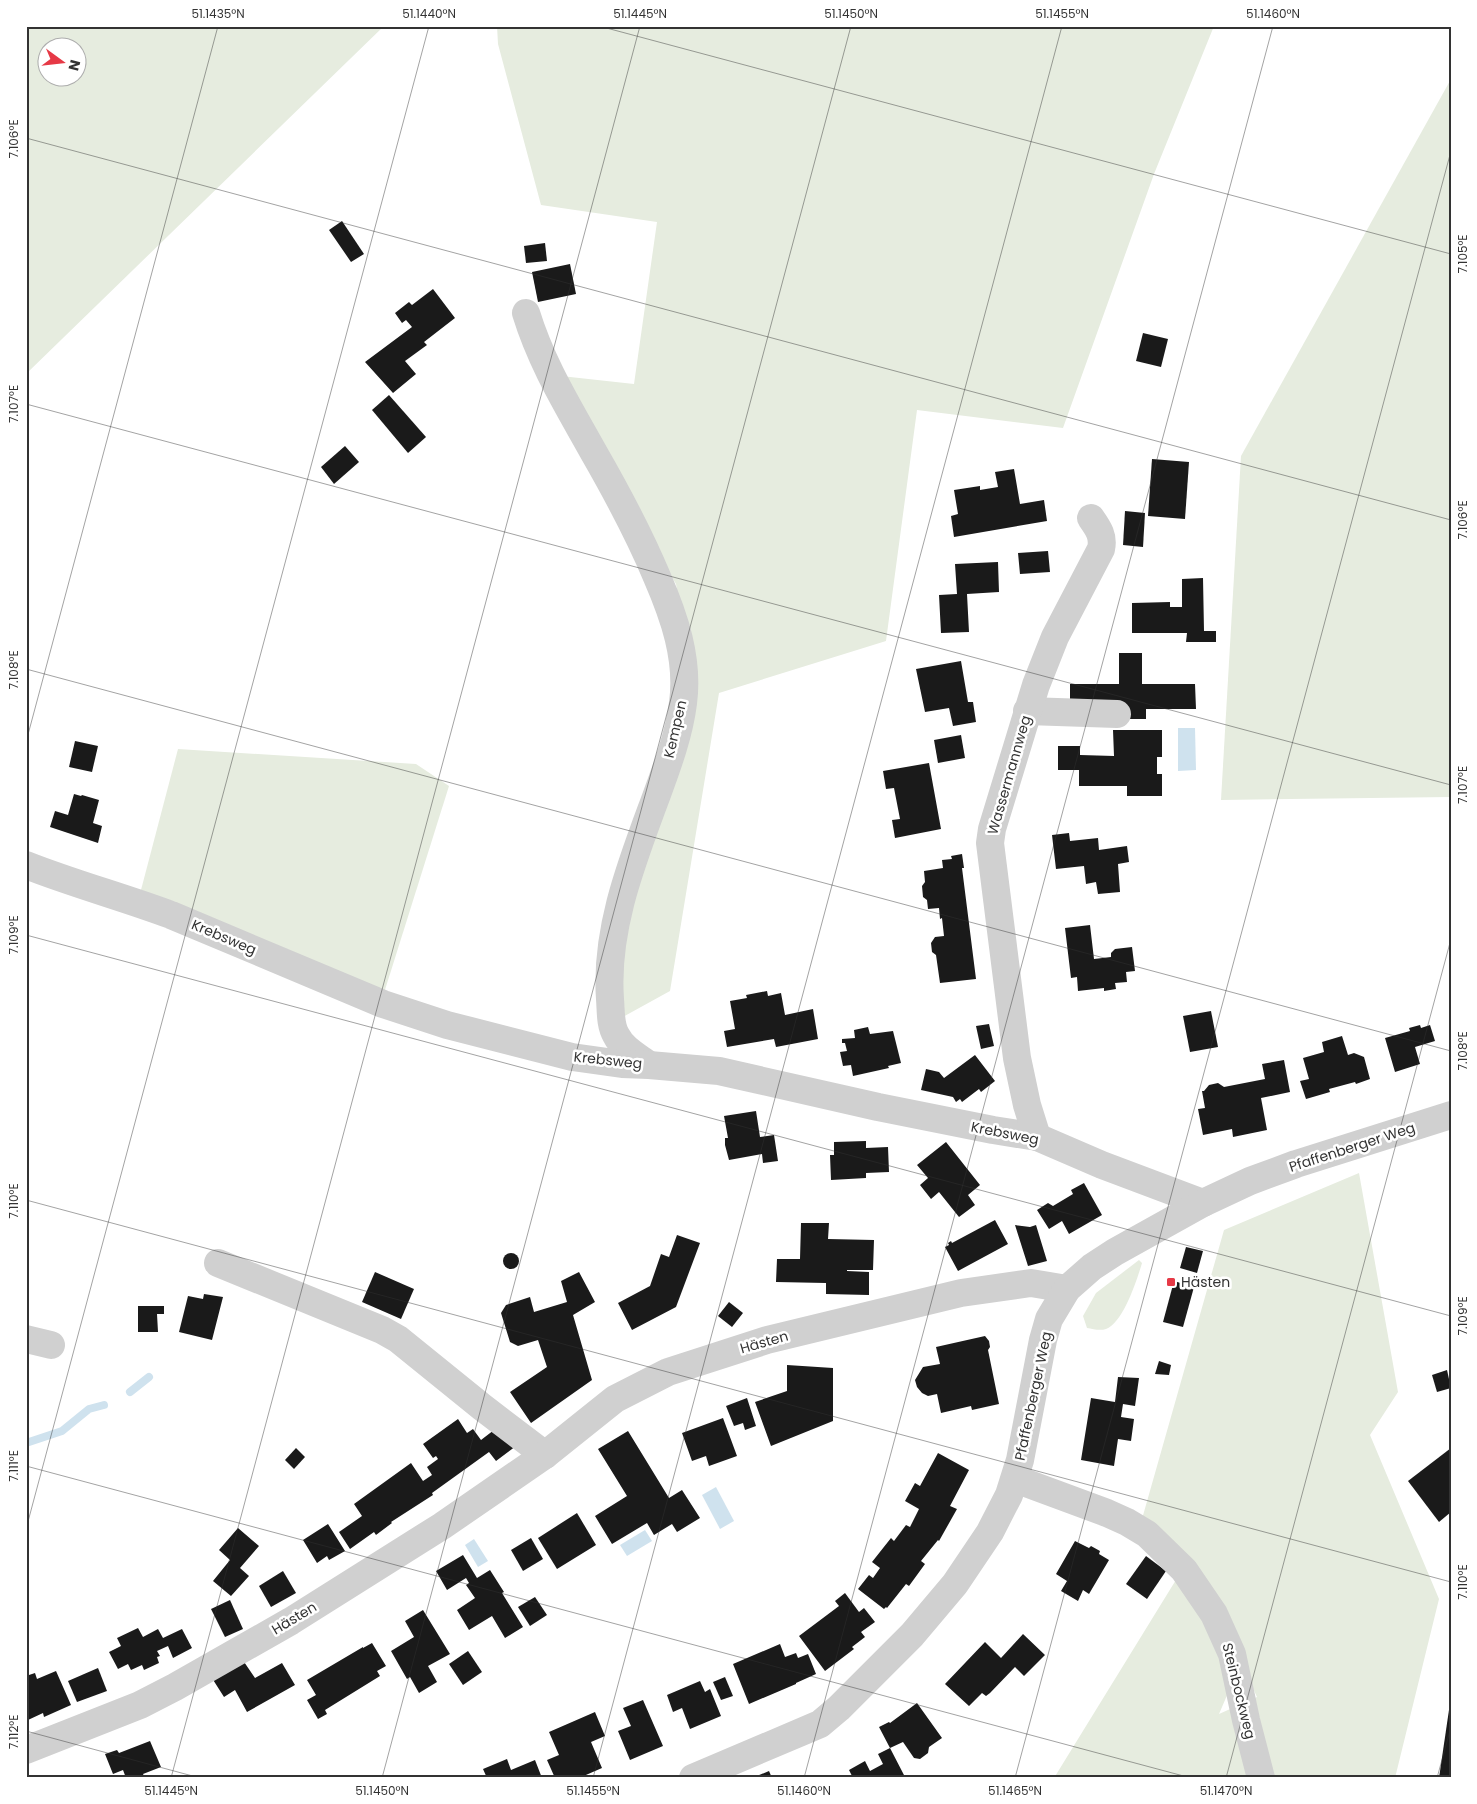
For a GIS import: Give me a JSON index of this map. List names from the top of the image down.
{
  "streets": {
    "street": [
      "Kempen",
      "Wassermannweg",
      "Krebsweg",
      "Pfaffenberger Weg",
      "Hästen",
      "Steinbockweg"
    ]
  },
  "crossings": [
    ["Kempen", "Krebsweg"],
    ["Wassermannweg", "Krebsweg"],
    ["Krebsweg", "Pfaffenberger Weg"],
    ["Pfaffenberger Weg", "Hästen"],
    ["Pfaffenberger Weg", "Steinbockweg"]
  ],
  "places": {
    "transit": ["Hästen"]
  },
  "north": "right",
  "coordinates": [
    "51.1435°N",
    "51.1440°N",
    "51.1445°N",
    "51.1450°N",
    "51.1455°N",
    "51.1460°N",
    "7.106°E",
    "7.105°E",
    "7.107°E",
    "7.108°E",
    "7.109°E",
    "7.110°E",
    "7.111°E",
    "7.112°E",
    "51.1465°N",
    "51.1470°N"
  ]
}
